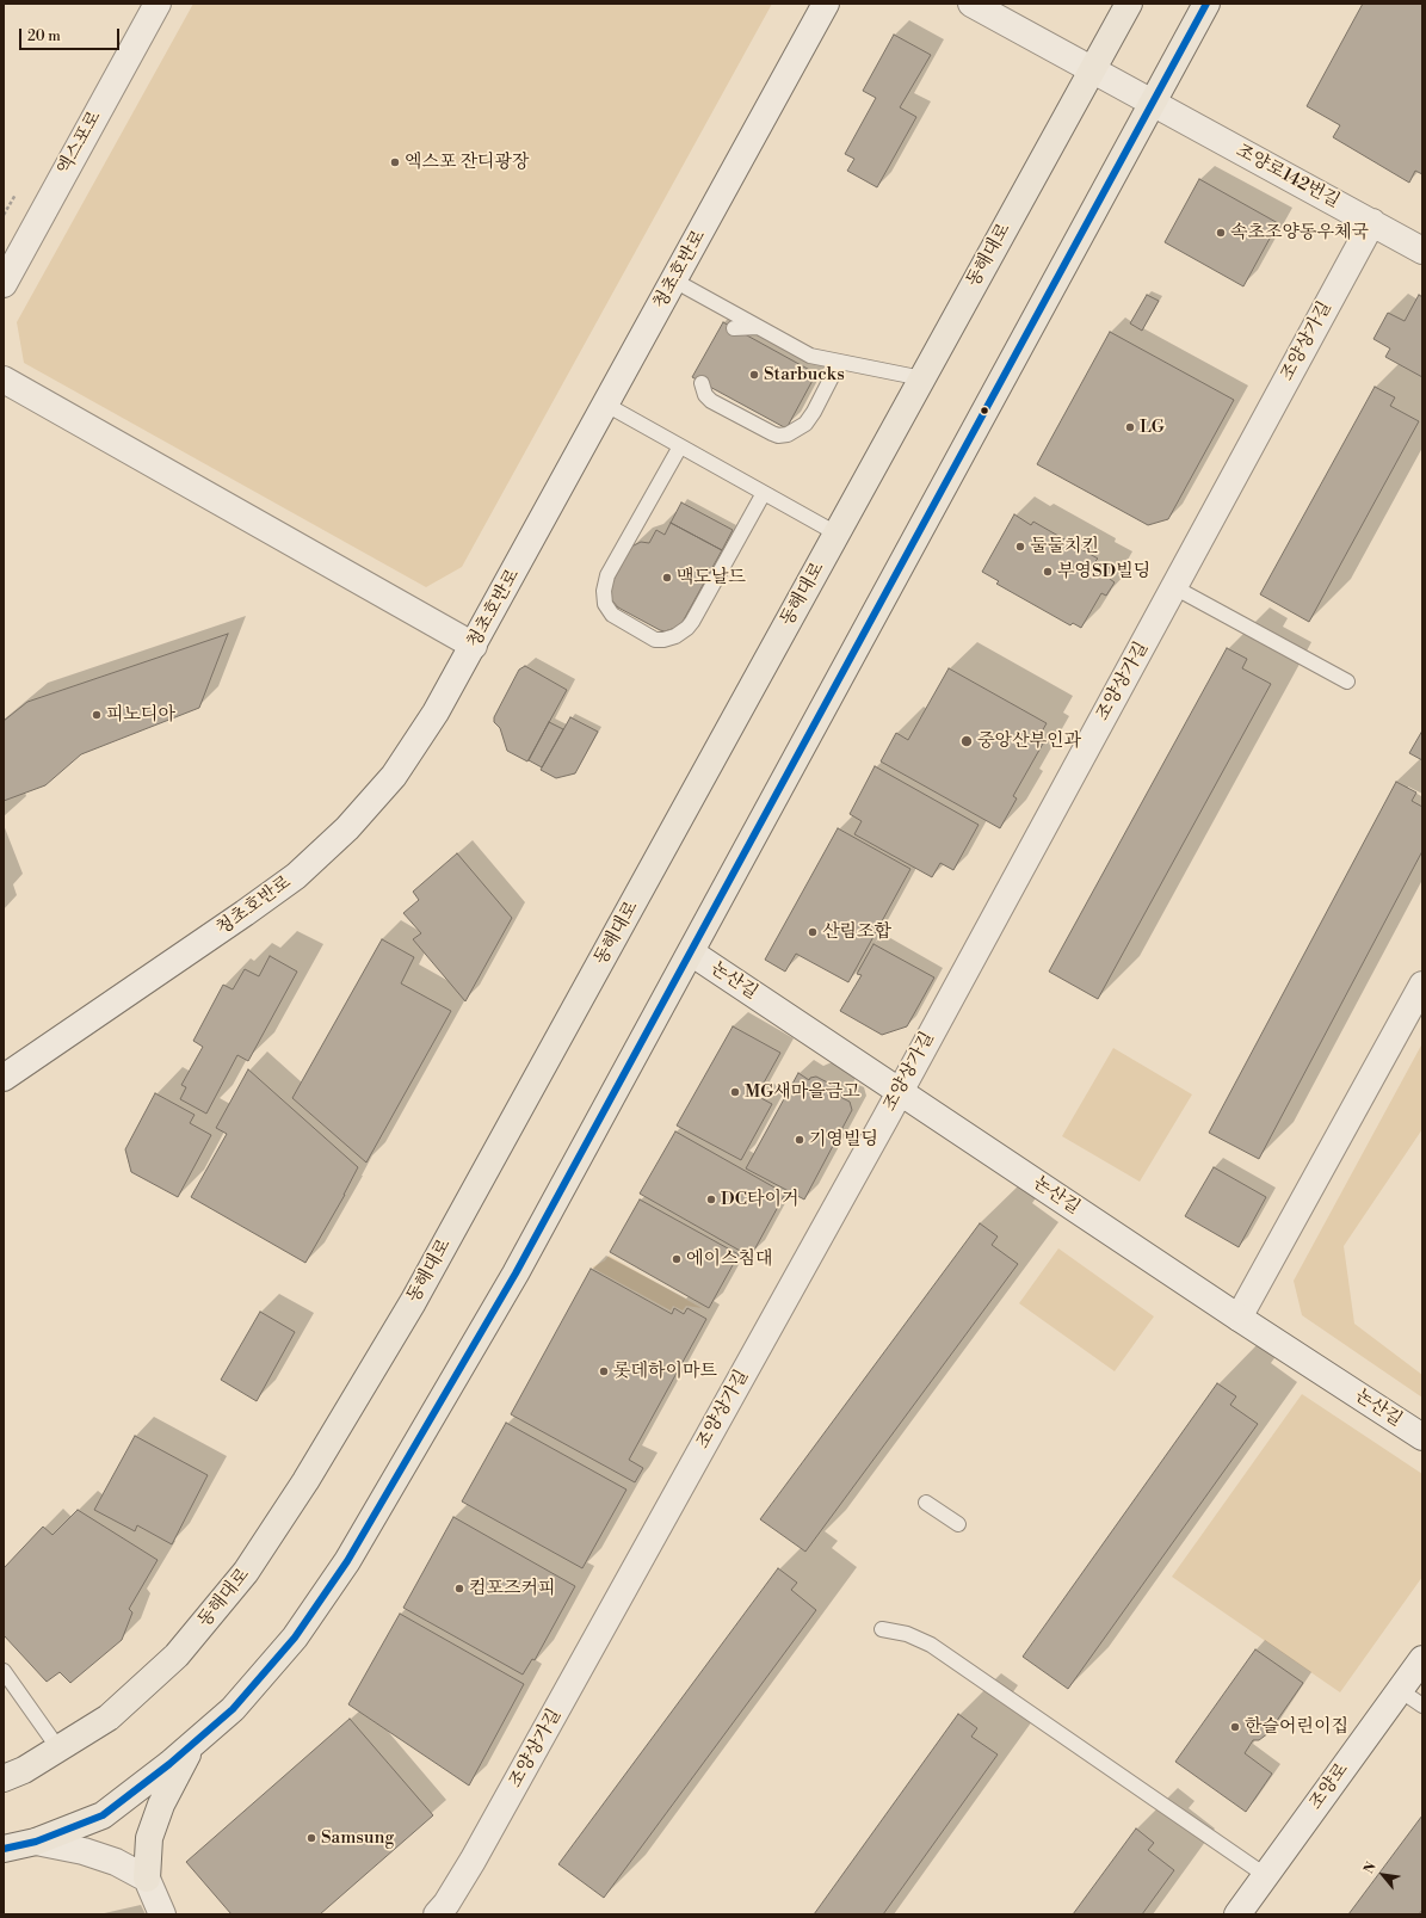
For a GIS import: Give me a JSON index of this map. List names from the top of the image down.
{
  "streets": {
    "main road": ["동해대로"],
    "street": [
      "엑스포로",
      "조양로142번길",
      "청초호반로",
      "조양상가길",
      "논산길",
      "조양로"
    ]
  },
  "crossings": [
    ["조양로142번길", "동해대로"],
    ["조양로142번길", "조양상가길"],
    ["조양상가길", "논산길"]
  ],
  "places": [
    "엑스포 잔디광장",
    "속초조양동우체국",
    "Starbucks",
    "LG",
    "둘둘치킨",
    "부영SD빌딩",
    "맥도날드",
    "피노디아",
    "중앙산부인과",
    "산림조합",
    "MG새마을금고",
    "기영빌딩",
    "DC타이거",
    "에이스침대",
    "롯데하이마트",
    "컴포즈커피",
    "한슬어린이집",
    "Samsung"
  ],
  "scale_bar": "20 m",
  "north": "top left"
}
